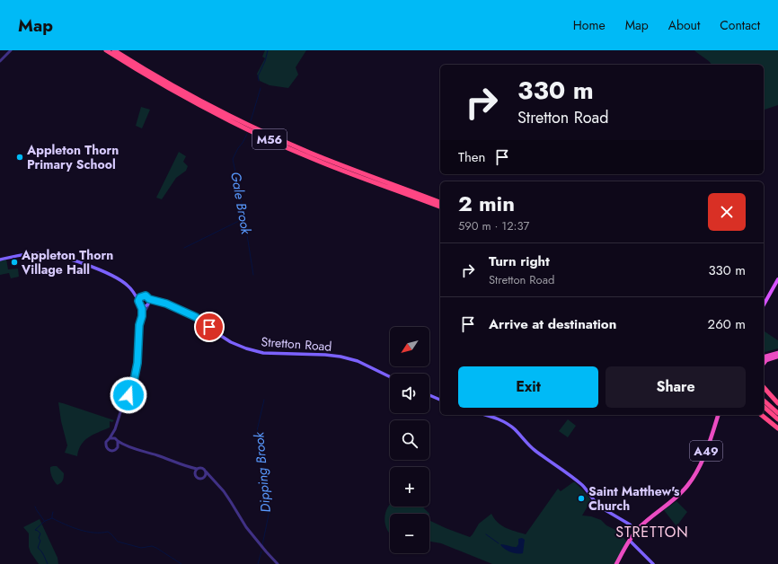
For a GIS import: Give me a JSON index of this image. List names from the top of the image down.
{
  "streets": {
    "highway": ["M56", "A49"],
    "main road": ["Stretton Road"]
  },
  "districts": ["STRETTON"],
  "water": ["Gale Brook", "Dipping Brook"],
  "places": ["Appleton Thorn Primary School", "Appleton Thorn Village Hall", "Saint Matthew's Church"],
  "north": "bottom left",
  "page": {
    "header": "Map",
    "nav": [
      "Home",
      "Map",
      "About",
      "Contact"
    ],
    "turn": ["330 m", "Stretton Road"],
    "then": "Then",
    "heading": ["2 min", "590 m · 12:37"],
    "list": [
      {
        "name": "Turn right",
        "note": "Stretton Road",
        "value": "330 m"
      },
      {
        "name": "Arrive at destination",
        "value": "260 m"
      }
    ],
    "map_buttons": ["+", "−"],
    "buttons": ["Exit", "Share"]
  }
}
